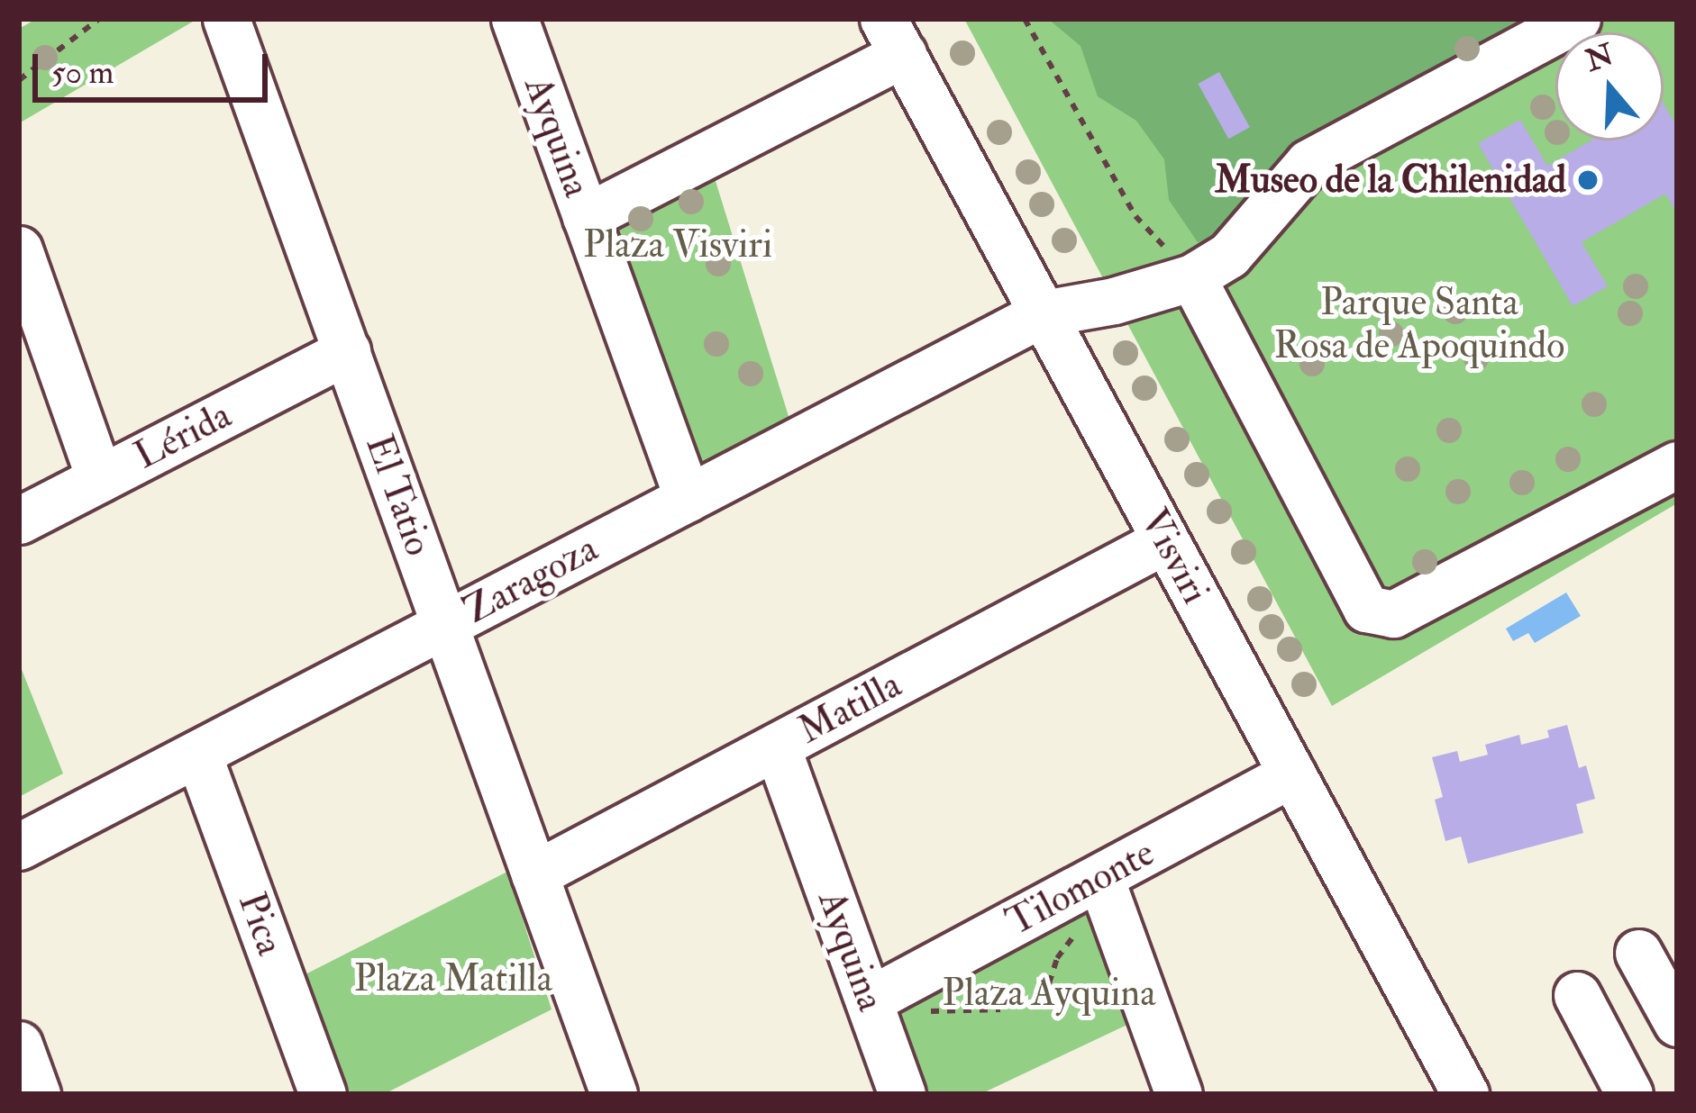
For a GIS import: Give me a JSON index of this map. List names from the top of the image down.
{
  "streets": {
    "street": [
      "Ayquina",
      "Lérida",
      "El Tatio",
      "Visviri",
      "Zaragoza",
      "Matilla",
      "Tilomonte",
      "Pica"
    ]
  },
  "crossings": [
    ["Ayquina", "Zaragoza"],
    ["Ayquina", "Matilla"],
    ["Ayquina", "Tilomonte"],
    ["Lérida", "El Tatio"],
    ["El Tatio", "Zaragoza"],
    ["El Tatio", "Matilla"],
    ["Visviri", "Zaragoza"],
    ["Visviri", "Matilla"],
    ["Visviri", "Tilomonte"],
    ["Zaragoza", "Pica"]
  ],
  "parks": [
    "Plaza Visviri",
    "Parque Santa Rosa de Apoquindo",
    "Plaza Matilla",
    "Plaza Ayquina"
  ],
  "places": ["Museo de la Chilenidad"],
  "scale_bar": "50 m",
  "north": "top"
}
